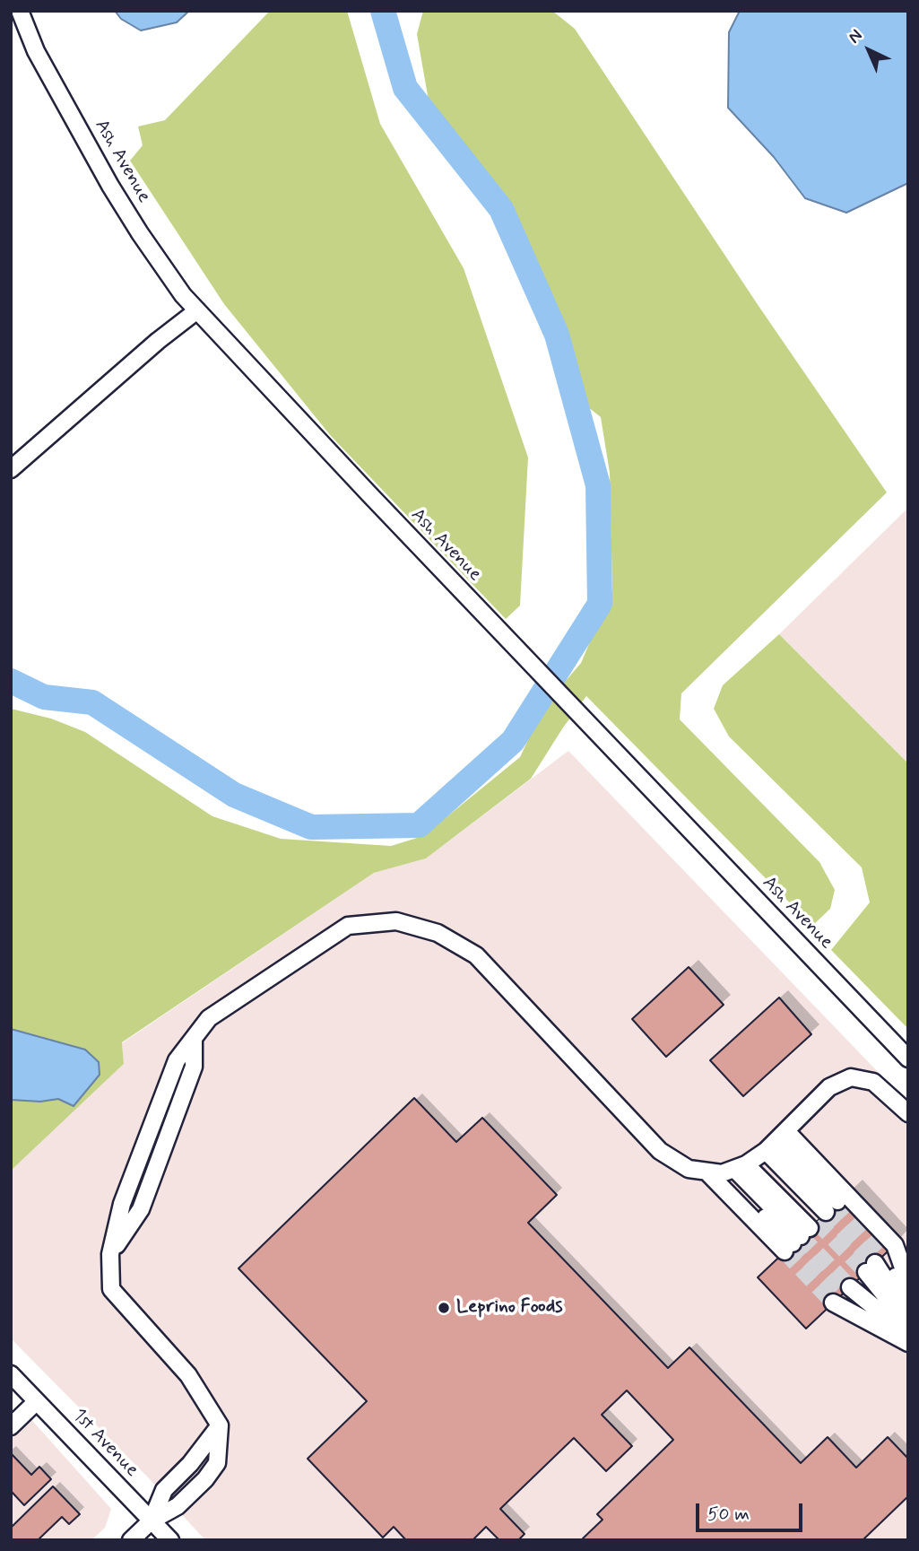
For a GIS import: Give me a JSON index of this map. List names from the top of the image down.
{
  "streets": {
    "street": ["Ash Avenue", "1st Avenue"]
  },
  "places": ["Leprino Foods"],
  "scale_bar": "50 m",
  "north": "top left"
}
